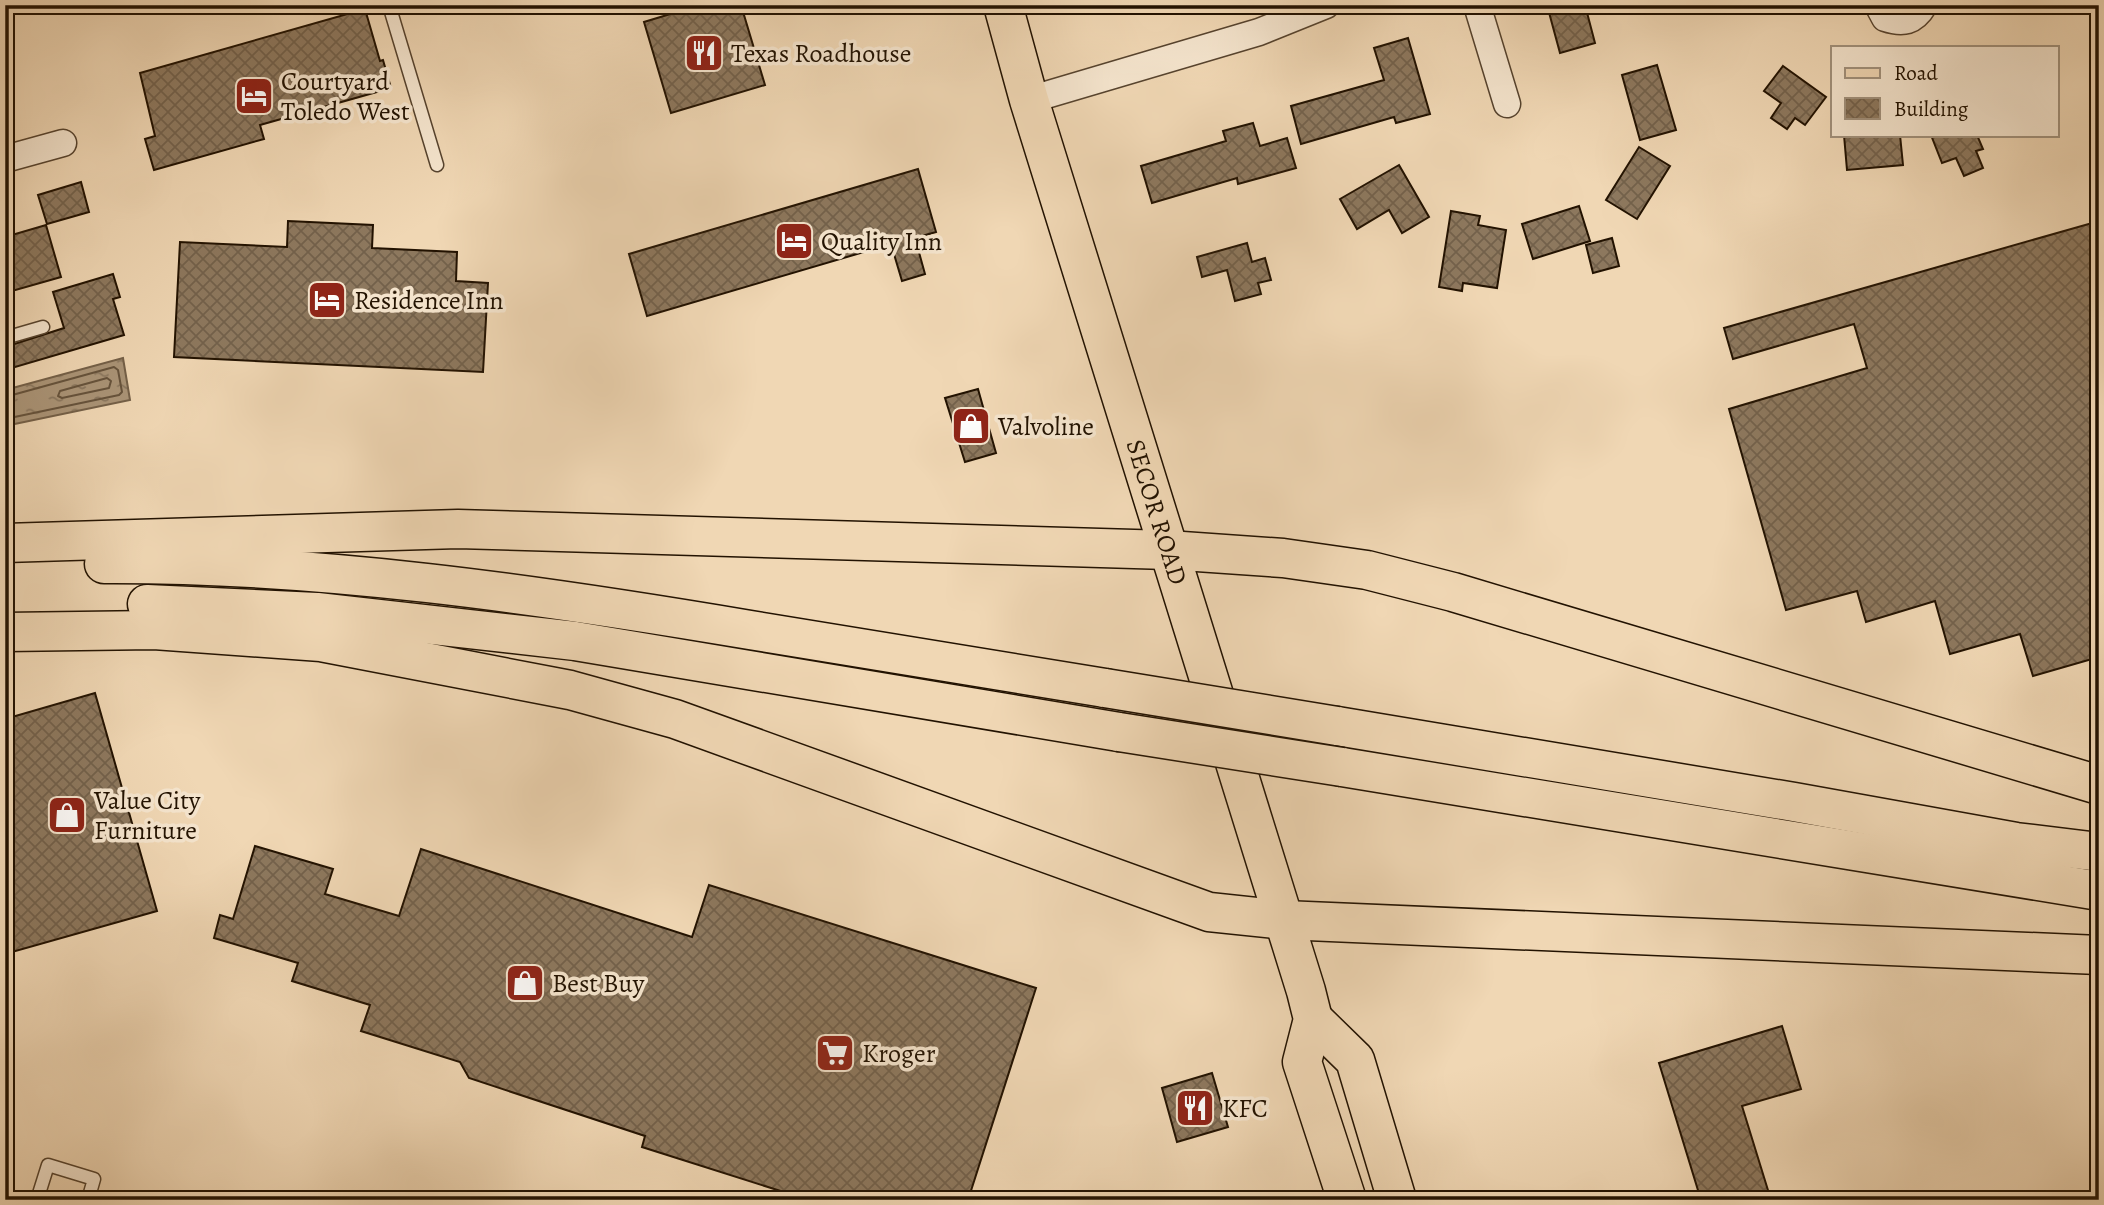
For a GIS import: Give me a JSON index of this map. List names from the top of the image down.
{
  "streets": {
    "main road": ["SECOR ROAD"]
  },
  "places": {
    "restaurant": ["Texas Roadhouse", "KFC"],
    "hotel": ["Courtyard Toledo West", "Quality Inn", "Residence Inn"],
    "shop": ["Valvoline", "Value City Furniture", "Best Buy"],
    "supermarket": ["Kroger"]
  },
  "legend": ["Road", "Building"]
}
